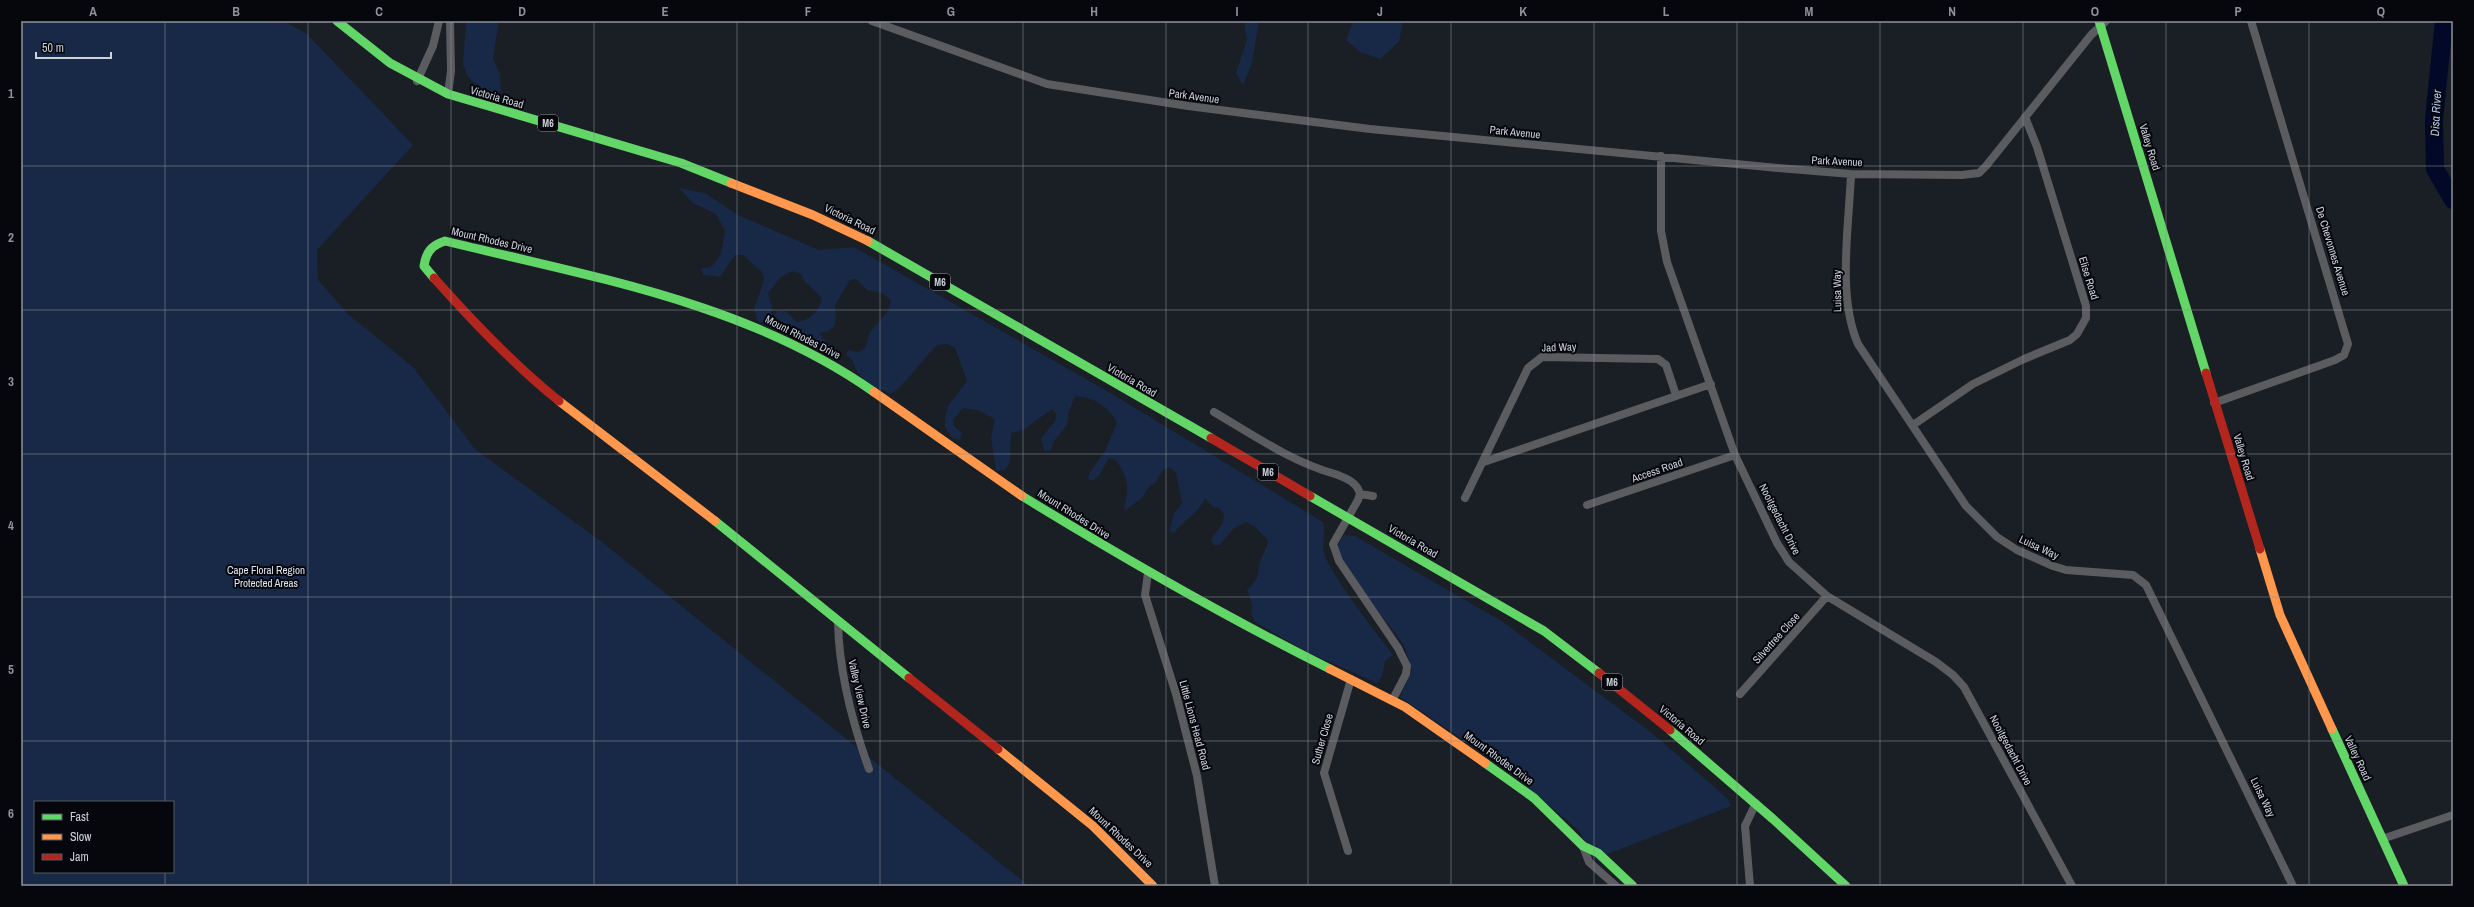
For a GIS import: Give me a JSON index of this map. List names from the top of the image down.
{
  "streets": {
    "street": [
      "Park Avenue",
      "Victoria Road",
      "M6",
      "Valley Road",
      "Mount Rhodes Drive",
      "De Chevonnes Avenue",
      "Elise Road",
      "Luisa Way",
      "Jad Way",
      "Access Road",
      "Nooitgedacht Drive",
      "Silvertree Close",
      "Valley View Drive",
      "Little Lions Head Road",
      "Suther Close"
    ]
  },
  "crossings": [
    ["Park Avenue", "Valley Road"],
    ["Park Avenue", "Elise Road"],
    ["Park Avenue", "Luisa Way"],
    ["Park Avenue", "Nooitgedacht Drive"],
    ["Valley Road", "De Chevonnes Avenue"],
    ["Mount Rhodes Drive", "Valley View Drive"],
    ["Mount Rhodes Drive", "Little Lions Head Road"],
    ["Mount Rhodes Drive", "Suther Close"],
    ["Elise Road", "Luisa Way"],
    ["Access Road", "Nooitgedacht Drive"],
    ["Nooitgedacht Drive", "Silvertree Close"]
  ],
  "water": ["Disa River"],
  "parks": ["Cape Floral Region Protected Areas"],
  "legend": ["Fast", "Slow", "Jam"],
  "scale_bar": "50 m",
  "grid": {
    "columns": [
      "A",
      "B",
      "C",
      "D",
      "E",
      "F",
      "G",
      "H",
      "I",
      "J",
      "K",
      "L",
      "M",
      "N",
      "O",
      "P",
      "Q"
    ],
    "rows": [
      "1",
      "2",
      "3",
      "4",
      "5",
      "6"
    ]
  }
}
